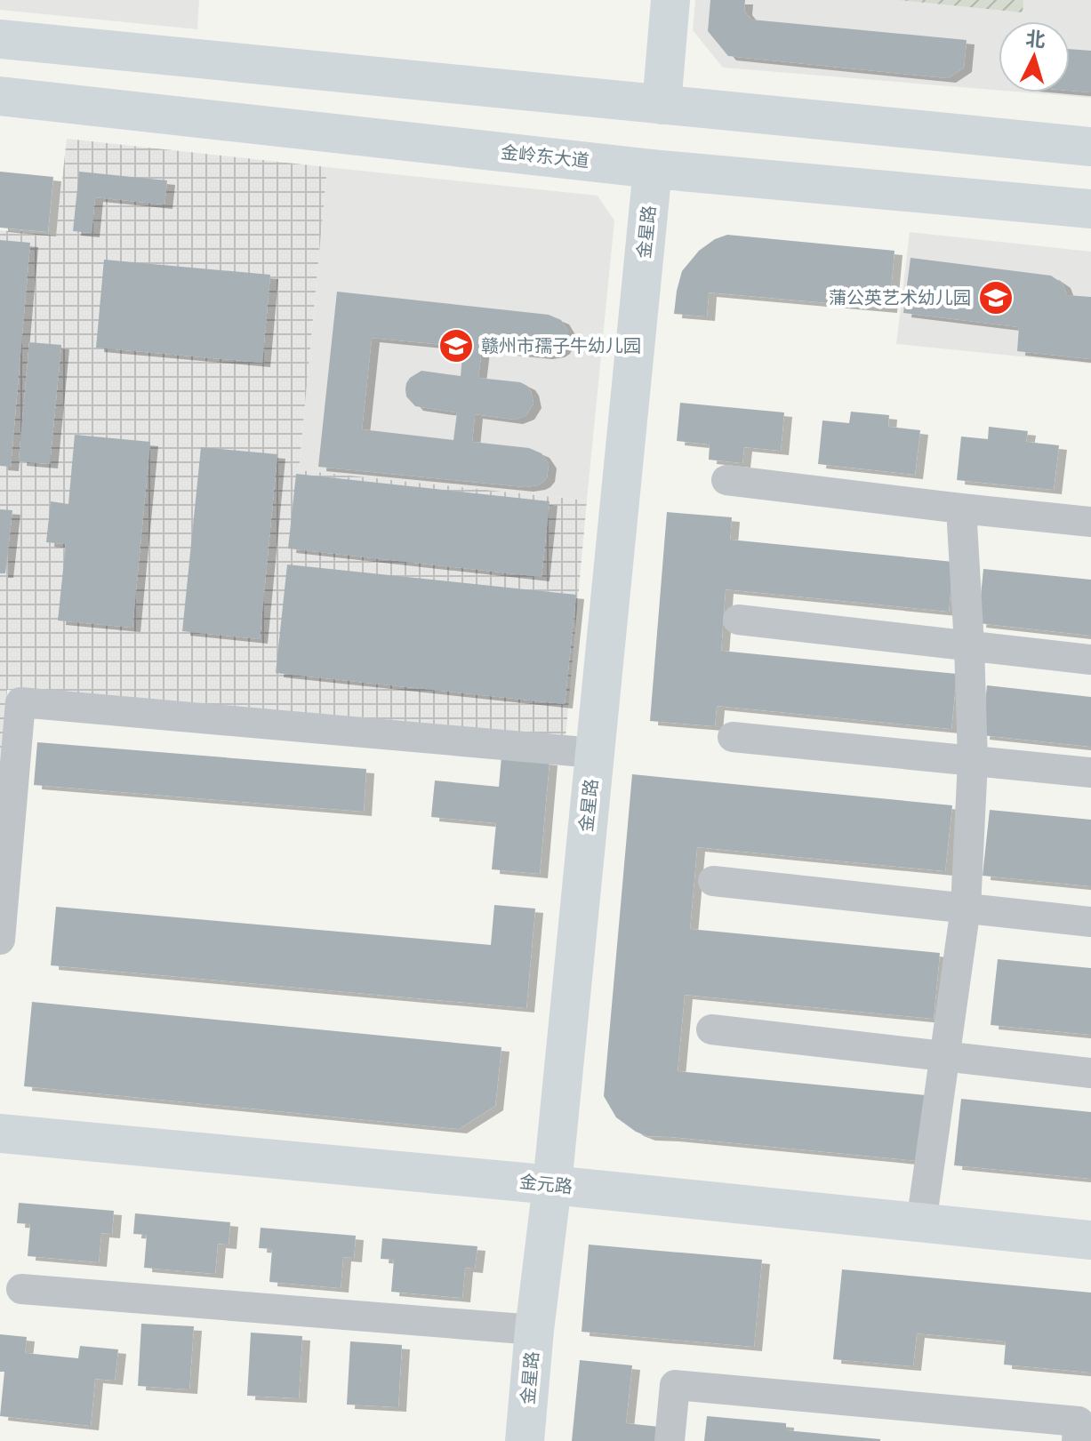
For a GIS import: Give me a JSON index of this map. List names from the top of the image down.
{
  "streets": {
    "street": ["金岭东大道", "金星路", "金元路"]
  },
  "crossings": [
    ["金岭东大道", "金星路"],
    ["金星路", "金元路"]
  ],
  "places": {
    "school or university": ["蒲公英艺术幼儿园", "赣州市孺子牛幼儿园"]
  },
  "north": "top"
}
